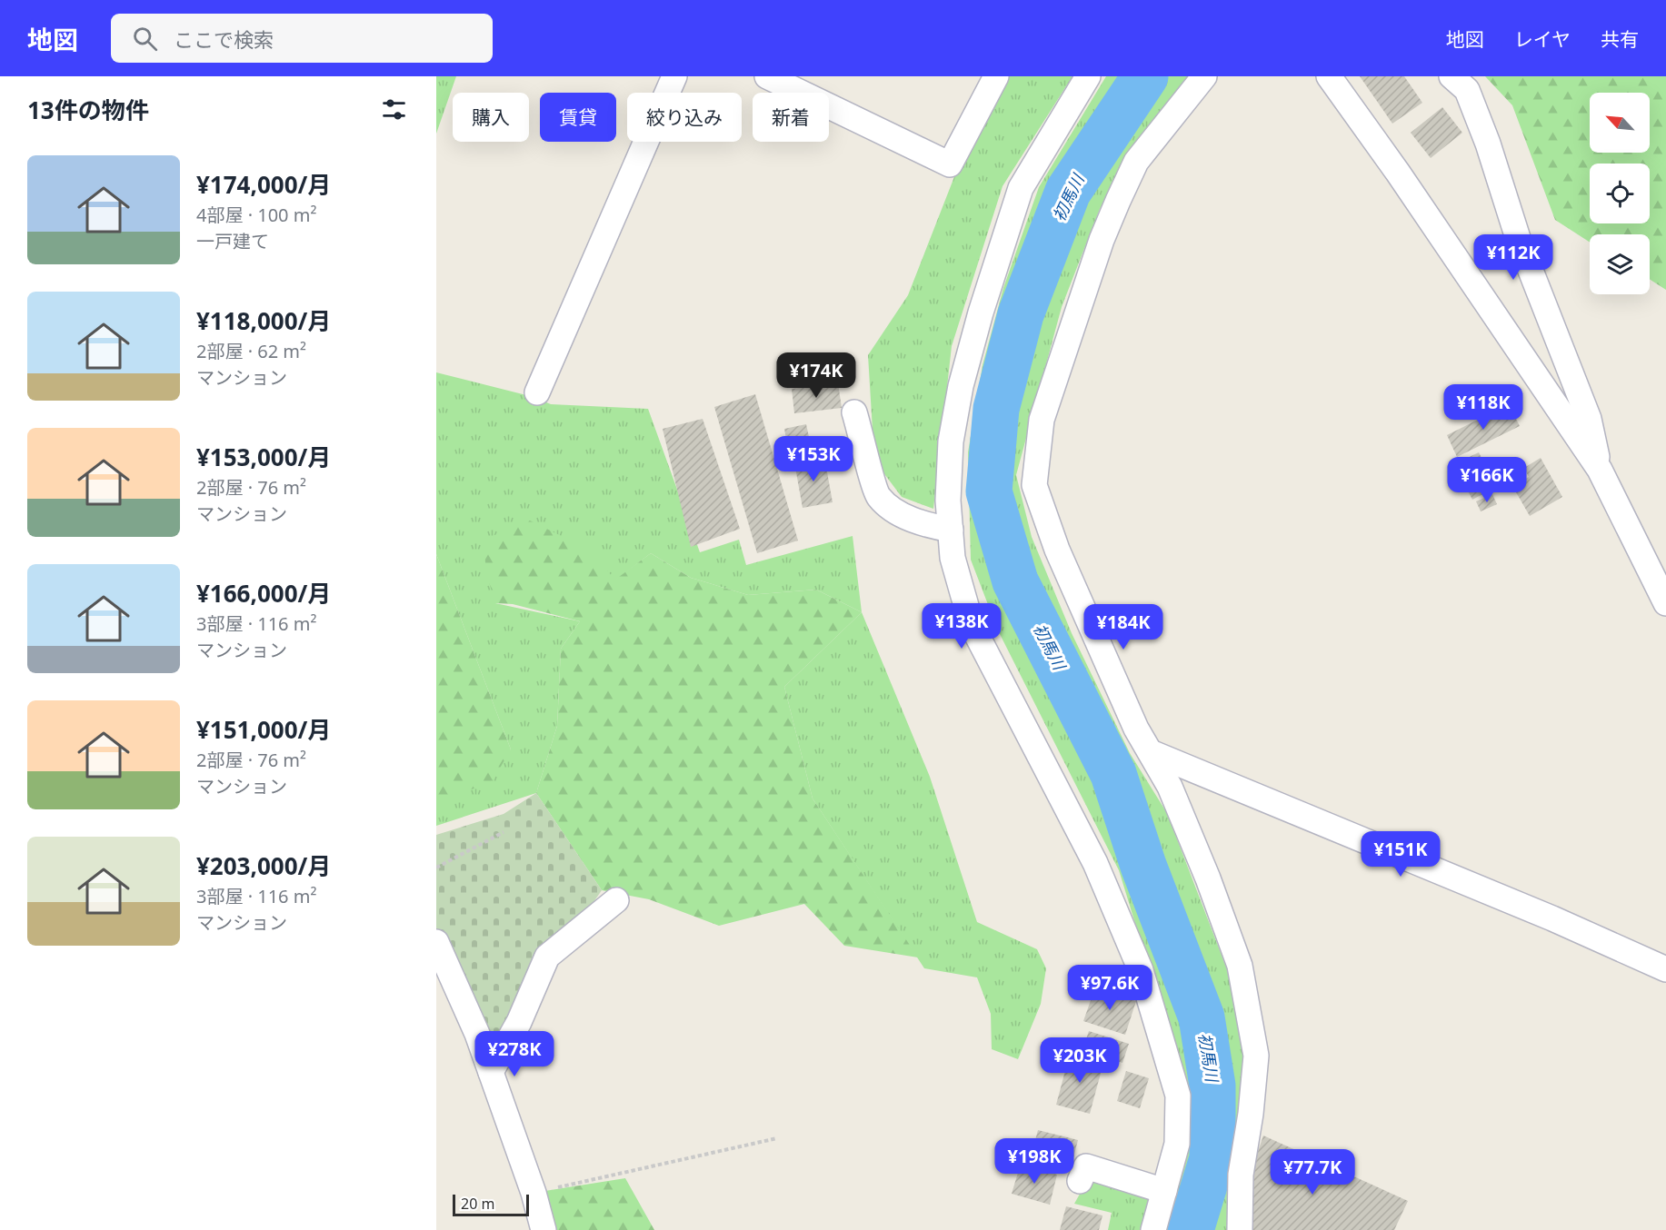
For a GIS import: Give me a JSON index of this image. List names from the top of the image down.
{
  "water": ["初馬川"],
  "scale_bar": "20 m",
  "north": "top left",
  "page": {
    "header": "地図",
    "search": "ここで検索",
    "nav": ["地図", "レイヤ", "共有"],
    "heading": "13件の物件",
    "chip": [
      "購入",
      "賃貸",
      "絞り込み",
      "新着"
    ],
    "list": [
      {
        "name": "¥174,000/月",
        "note": "4部屋 · 100 m² · 一戸建て"
      },
      {
        "name": "¥118,000/月",
        "note": "2部屋 · 62 m² · マンション"
      },
      {
        "name": "¥153,000/月",
        "note": "2部屋 · 76 m² · マンション"
      },
      {
        "name": "¥166,000/月",
        "note": "3部屋 · 116 m² · マンション"
      },
      {
        "name": "¥151,000/月",
        "note": "2部屋 · 76 m² · マンション"
      },
      {
        "name": "¥203,000/月",
        "note": "3部屋 · 116 m² · マンション"
      }
    ],
    "price": [
      "¥112K",
      "¥174K",
      "¥118K",
      "¥153K",
      "¥166K",
      "¥138K",
      "¥184K",
      "¥151K",
      "¥97.6K",
      "¥278K",
      "¥203K",
      "¥198K",
      "¥77.7K"
    ],
    "scale": "20 m"
  }
}
